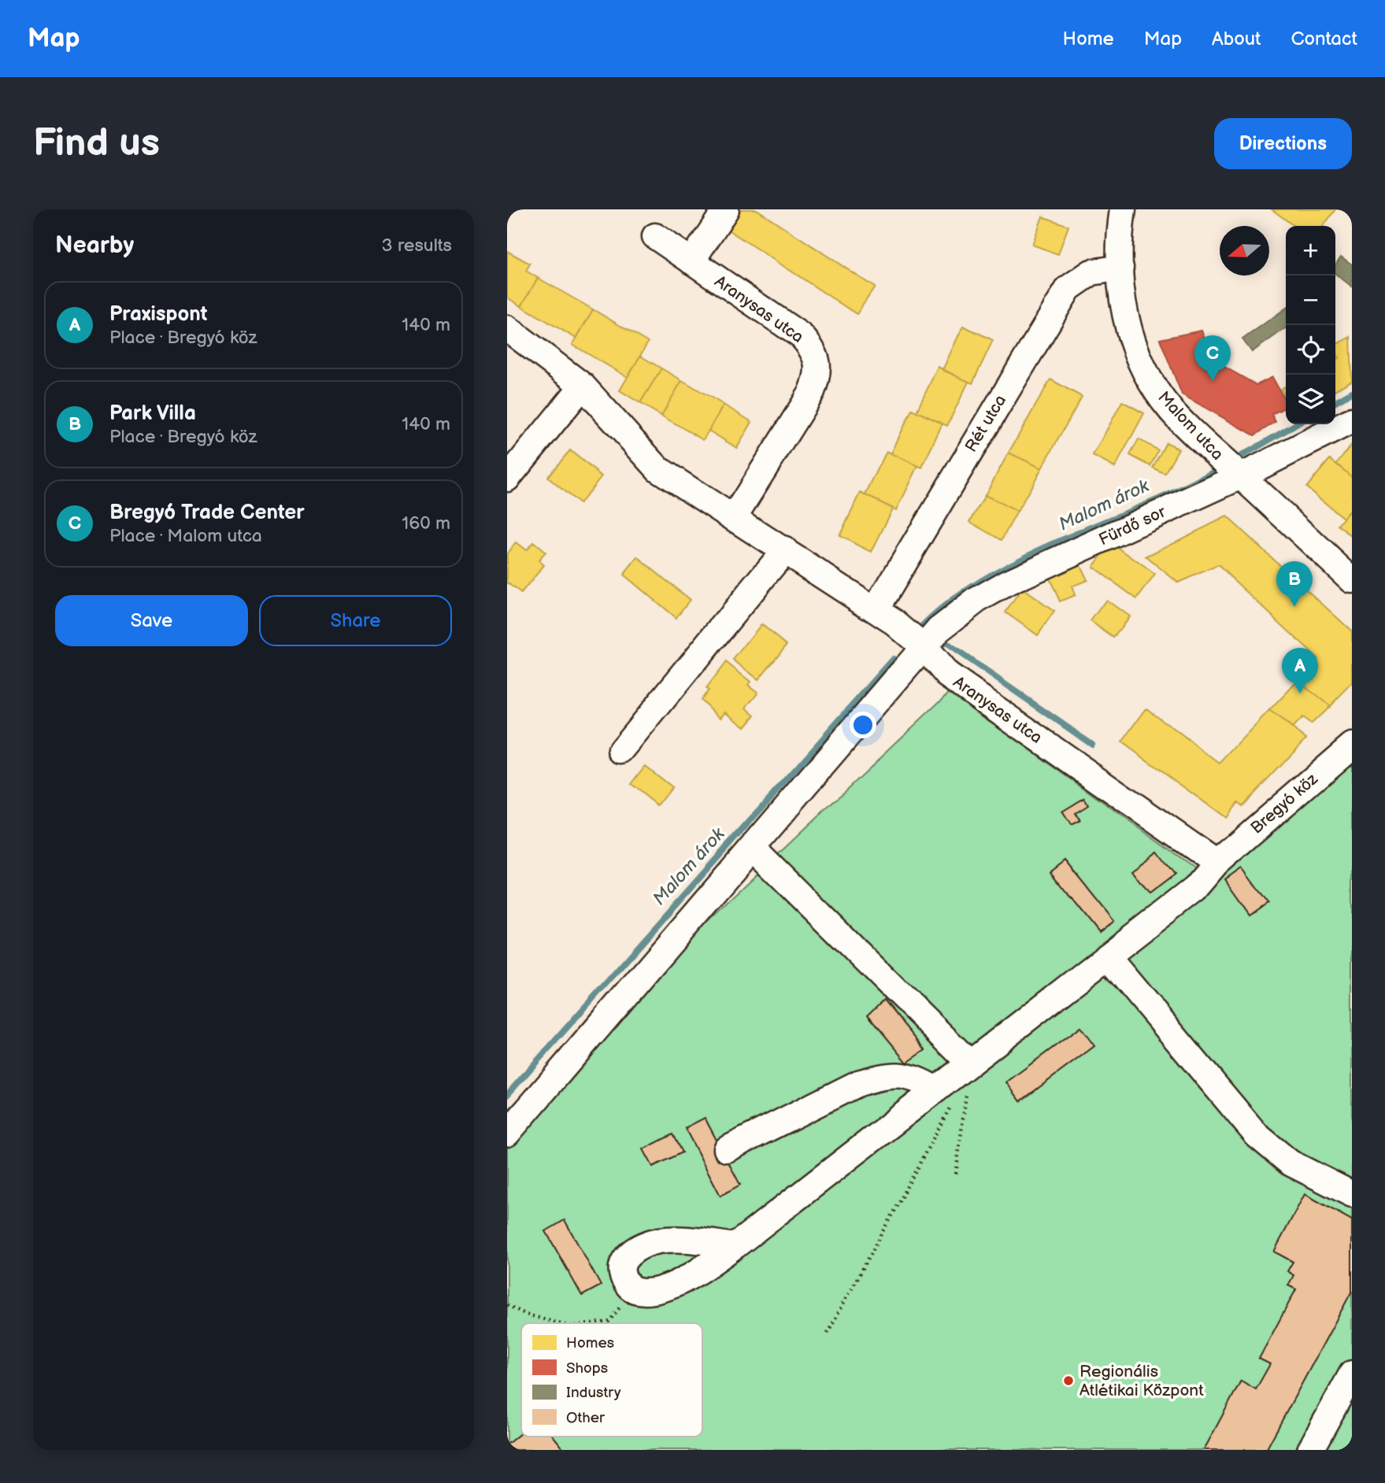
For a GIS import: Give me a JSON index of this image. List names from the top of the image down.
{
  "streets": {
    "street": [
      "Aranysas utca",
      "Rét utca",
      "Malom utca",
      "Fürdő sor",
      "Bregyó köz"
    ]
  },
  "crossings": [
    ["Aranysas utca", "Rét utca"],
    ["Aranysas utca", "Fürdő sor"],
    ["Aranysas utca", "Bregyó köz"],
    ["Rét utca", "Malom utca"],
    ["Malom utca", "Fürdő sor"]
  ],
  "water": ["Malom árok"],
  "places": ["Regionális Atlétikai Központ"],
  "legend": [
    "Homes",
    "Shops",
    "Industry",
    "Other"
  ],
  "north": "left",
  "page": {
    "header": "Map",
    "nav": [
      "Home",
      "Map",
      "About",
      "Contact"
    ],
    "buttons": [
      "Directions",
      ["Save", "Share"]
    ],
    "title": "Find us",
    "heading": ["Nearby", "3 results"],
    "map_buttons": ["+", "−"],
    "list": [
      {
        "mark": "A",
        "name": "Praxispont",
        "note": "Place · Bregyó köz",
        "value": "140 m"
      },
      {
        "mark": "B",
        "name": "Park Villa",
        "note": "Place · Bregyó köz",
        "value": "140 m"
      },
      {
        "mark": "C",
        "name": "Bregyó Trade Center",
        "note": "Place · Malom utca",
        "value": "160 m"
      }
    ],
    "pins": ["C", "B", "A"]
  }
}
